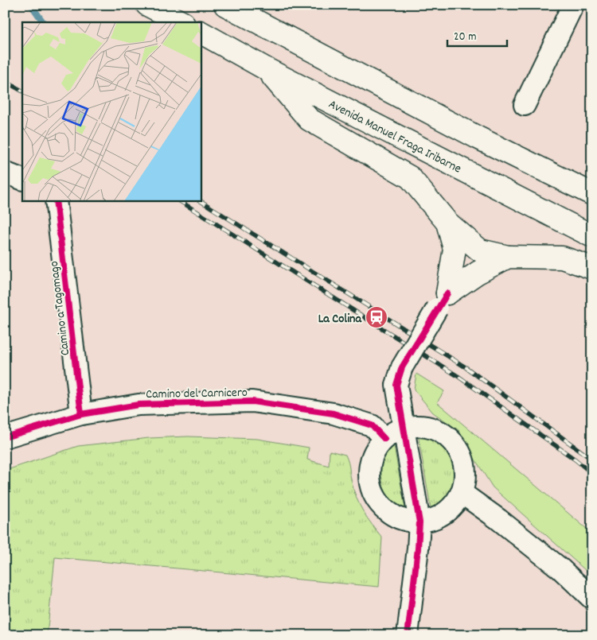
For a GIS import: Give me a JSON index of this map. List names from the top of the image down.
{
  "streets": {
    "main road": ["Avenida Manuel Fraga Iribarne"],
    "street": ["Camino a Tagomago", "Camino del Carnicero"]
  },
  "crossings": [
    ["Camino a Tagomago", "Camino del Carnicero"]
  ],
  "places": {
    "station": ["La Colina"]
  },
  "scale_bar": "20 m"
}
